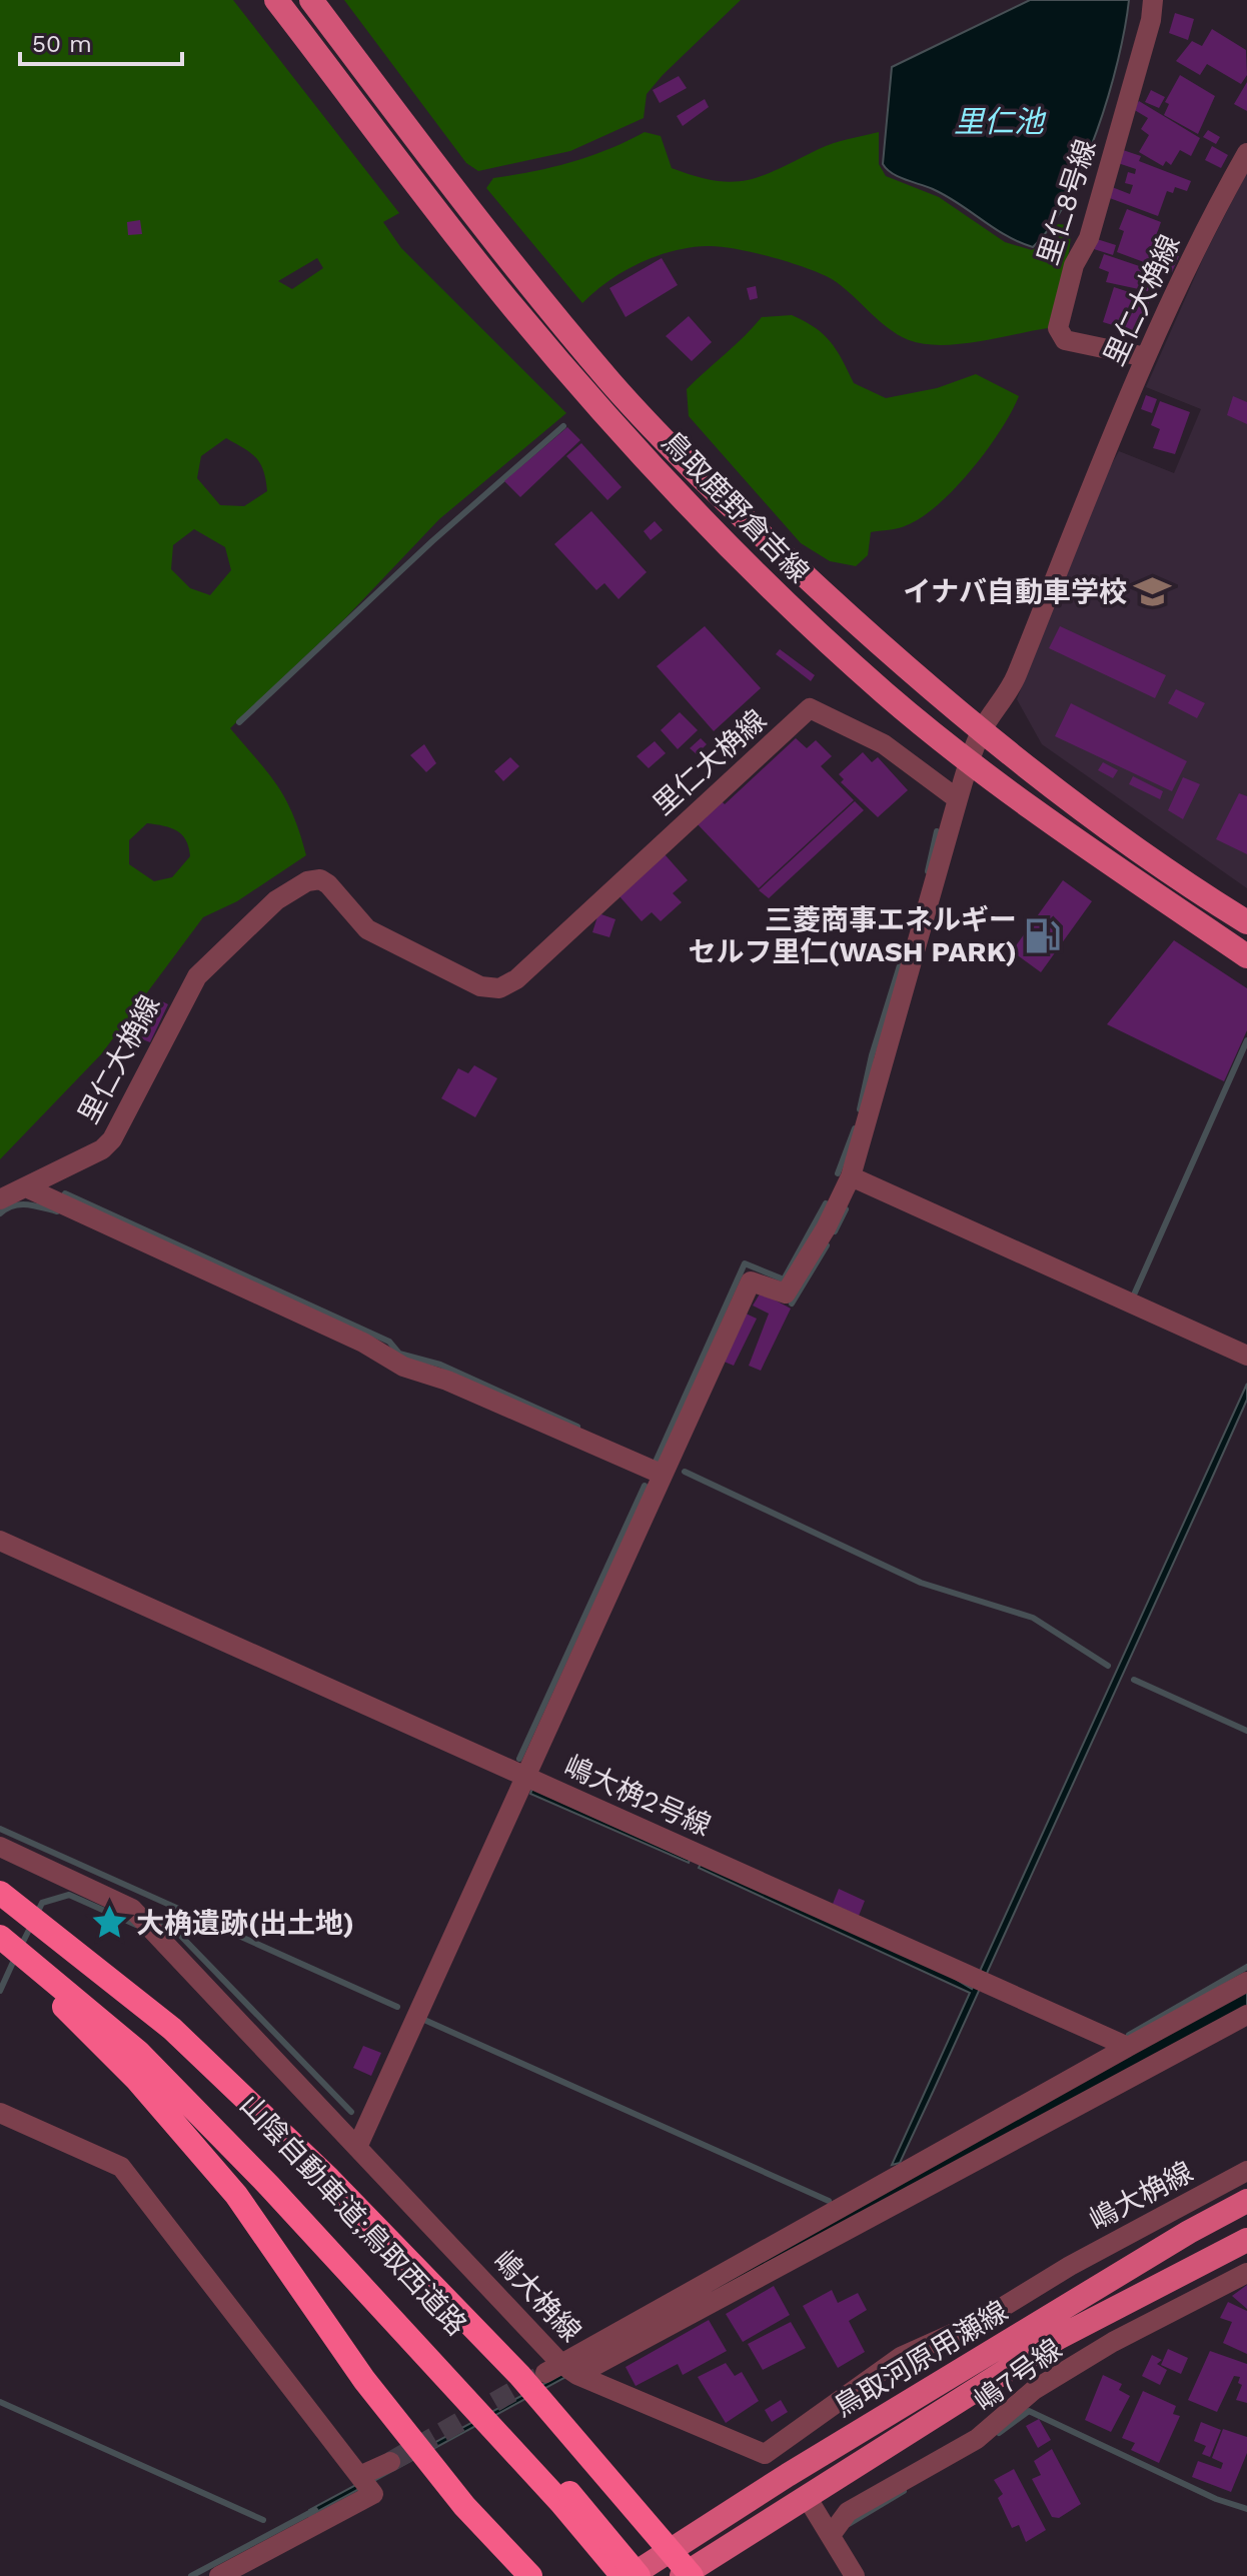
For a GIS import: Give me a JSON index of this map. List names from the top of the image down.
{
  "streets": {
    "highway": ["山陰自動車道;鳥取西道路"],
    "main road": ["鳥取鹿野倉吉線", "鳥取河原用瀬線"],
    "street": [
      "里仁8号線",
      "里仁大桷線",
      "嶋大桷2号線",
      "嶋大桷線",
      "嶋7号線"
    ]
  },
  "crossings": [
    ["里仁8号線", "里仁大桷線"],
    ["里仁大桷線", "鳥取鹿野倉吉線"]
  ],
  "water": ["里仁池"],
  "places": {
    "school or university": ["イナバ自動車学校"],
    "fuel station": ["三菱商事エネルギー セルフ里仁(WASH PARK)"],
    "place": ["大桷遺跡(出土地)"]
  },
  "scale_bar": "50 m"
}
